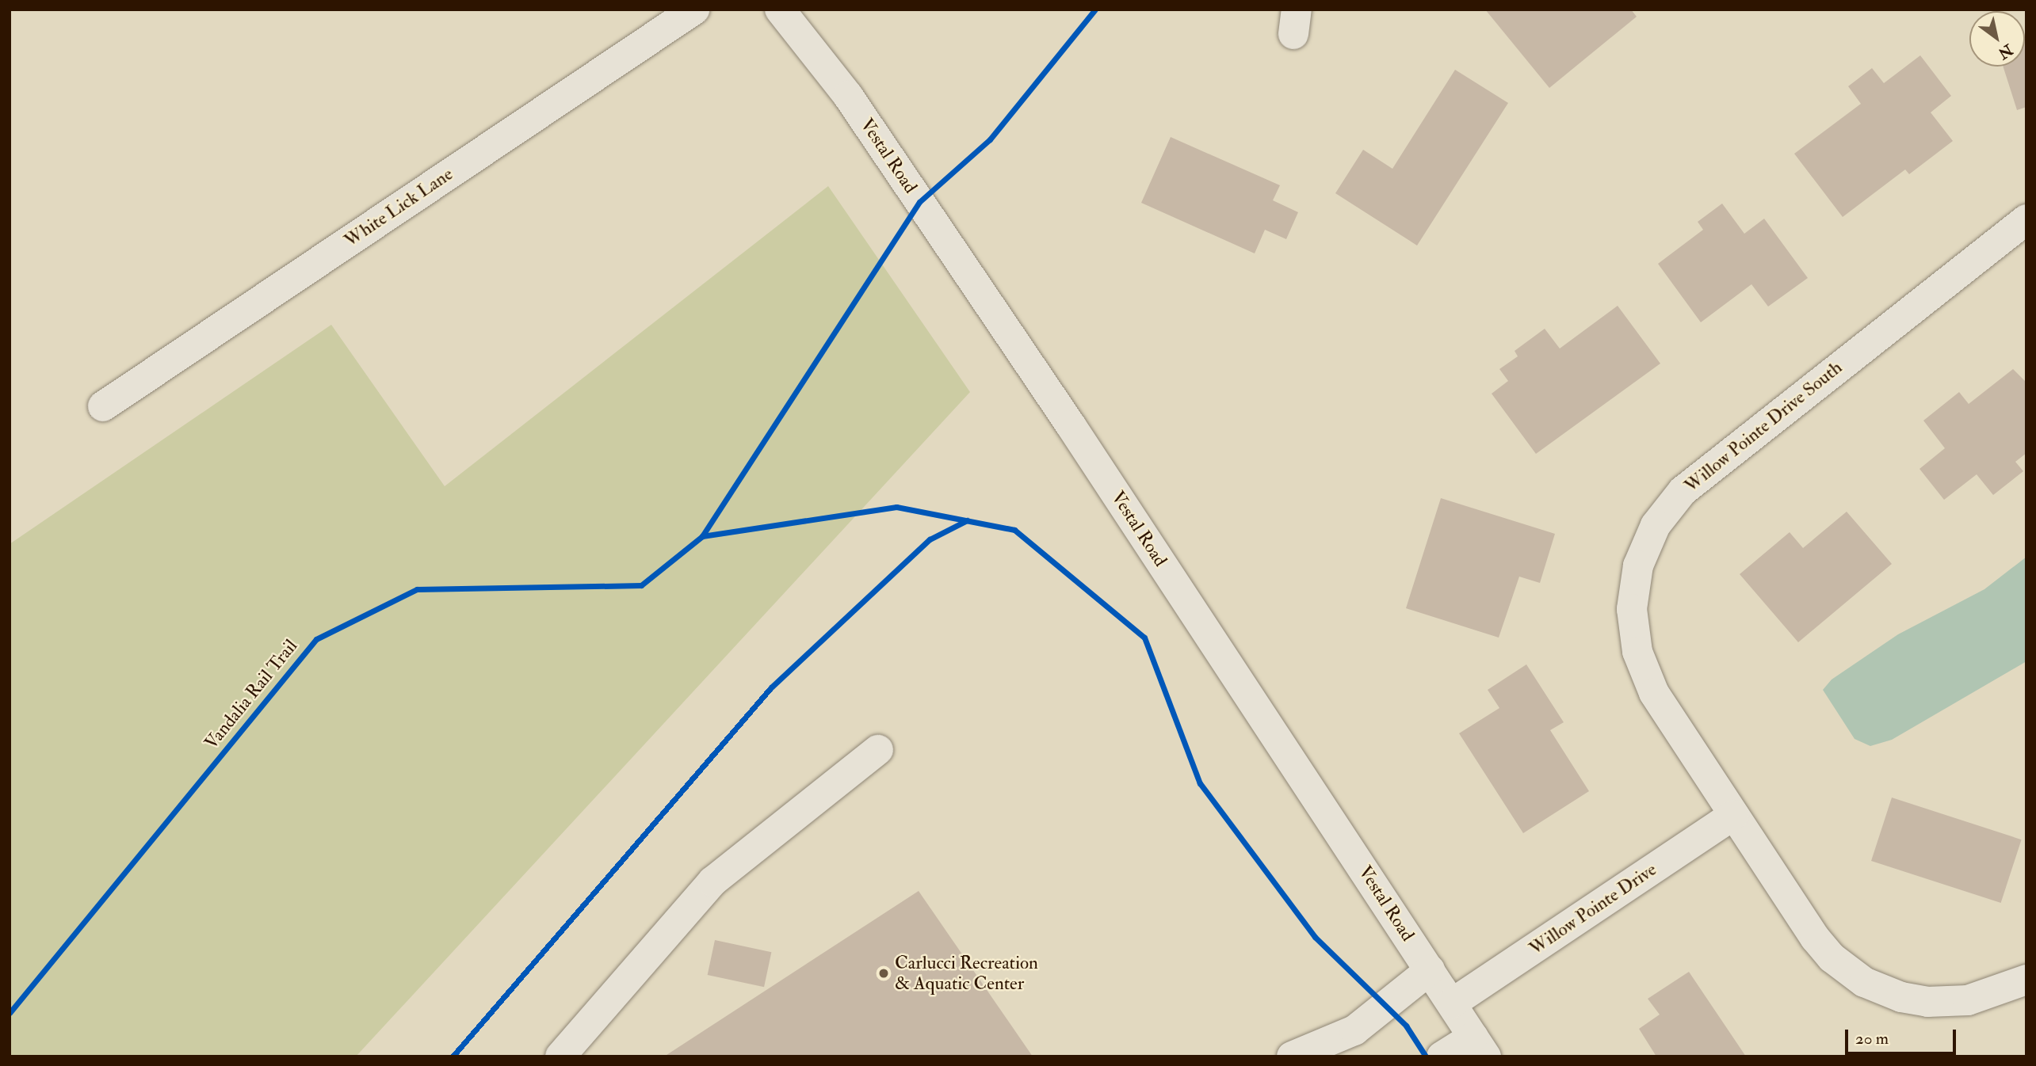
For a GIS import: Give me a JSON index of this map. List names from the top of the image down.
{
  "streets": {
    "street": [
      "Vestal Road",
      "White Lick Lane",
      "Willow Pointe Drive South",
      "Willow Pointe Drive"
    ],
    "cycle path": ["Vandalia Rail Trail"]
  },
  "crossings": [
    ["Vestal Road", "Willow Pointe Drive"],
    ["Willow Pointe Drive South", "Willow Pointe Drive"]
  ],
  "places": ["Carlucci Recreation & Aquatic Center"],
  "scale_bar": "20 m",
  "north": "bottom right"
}
